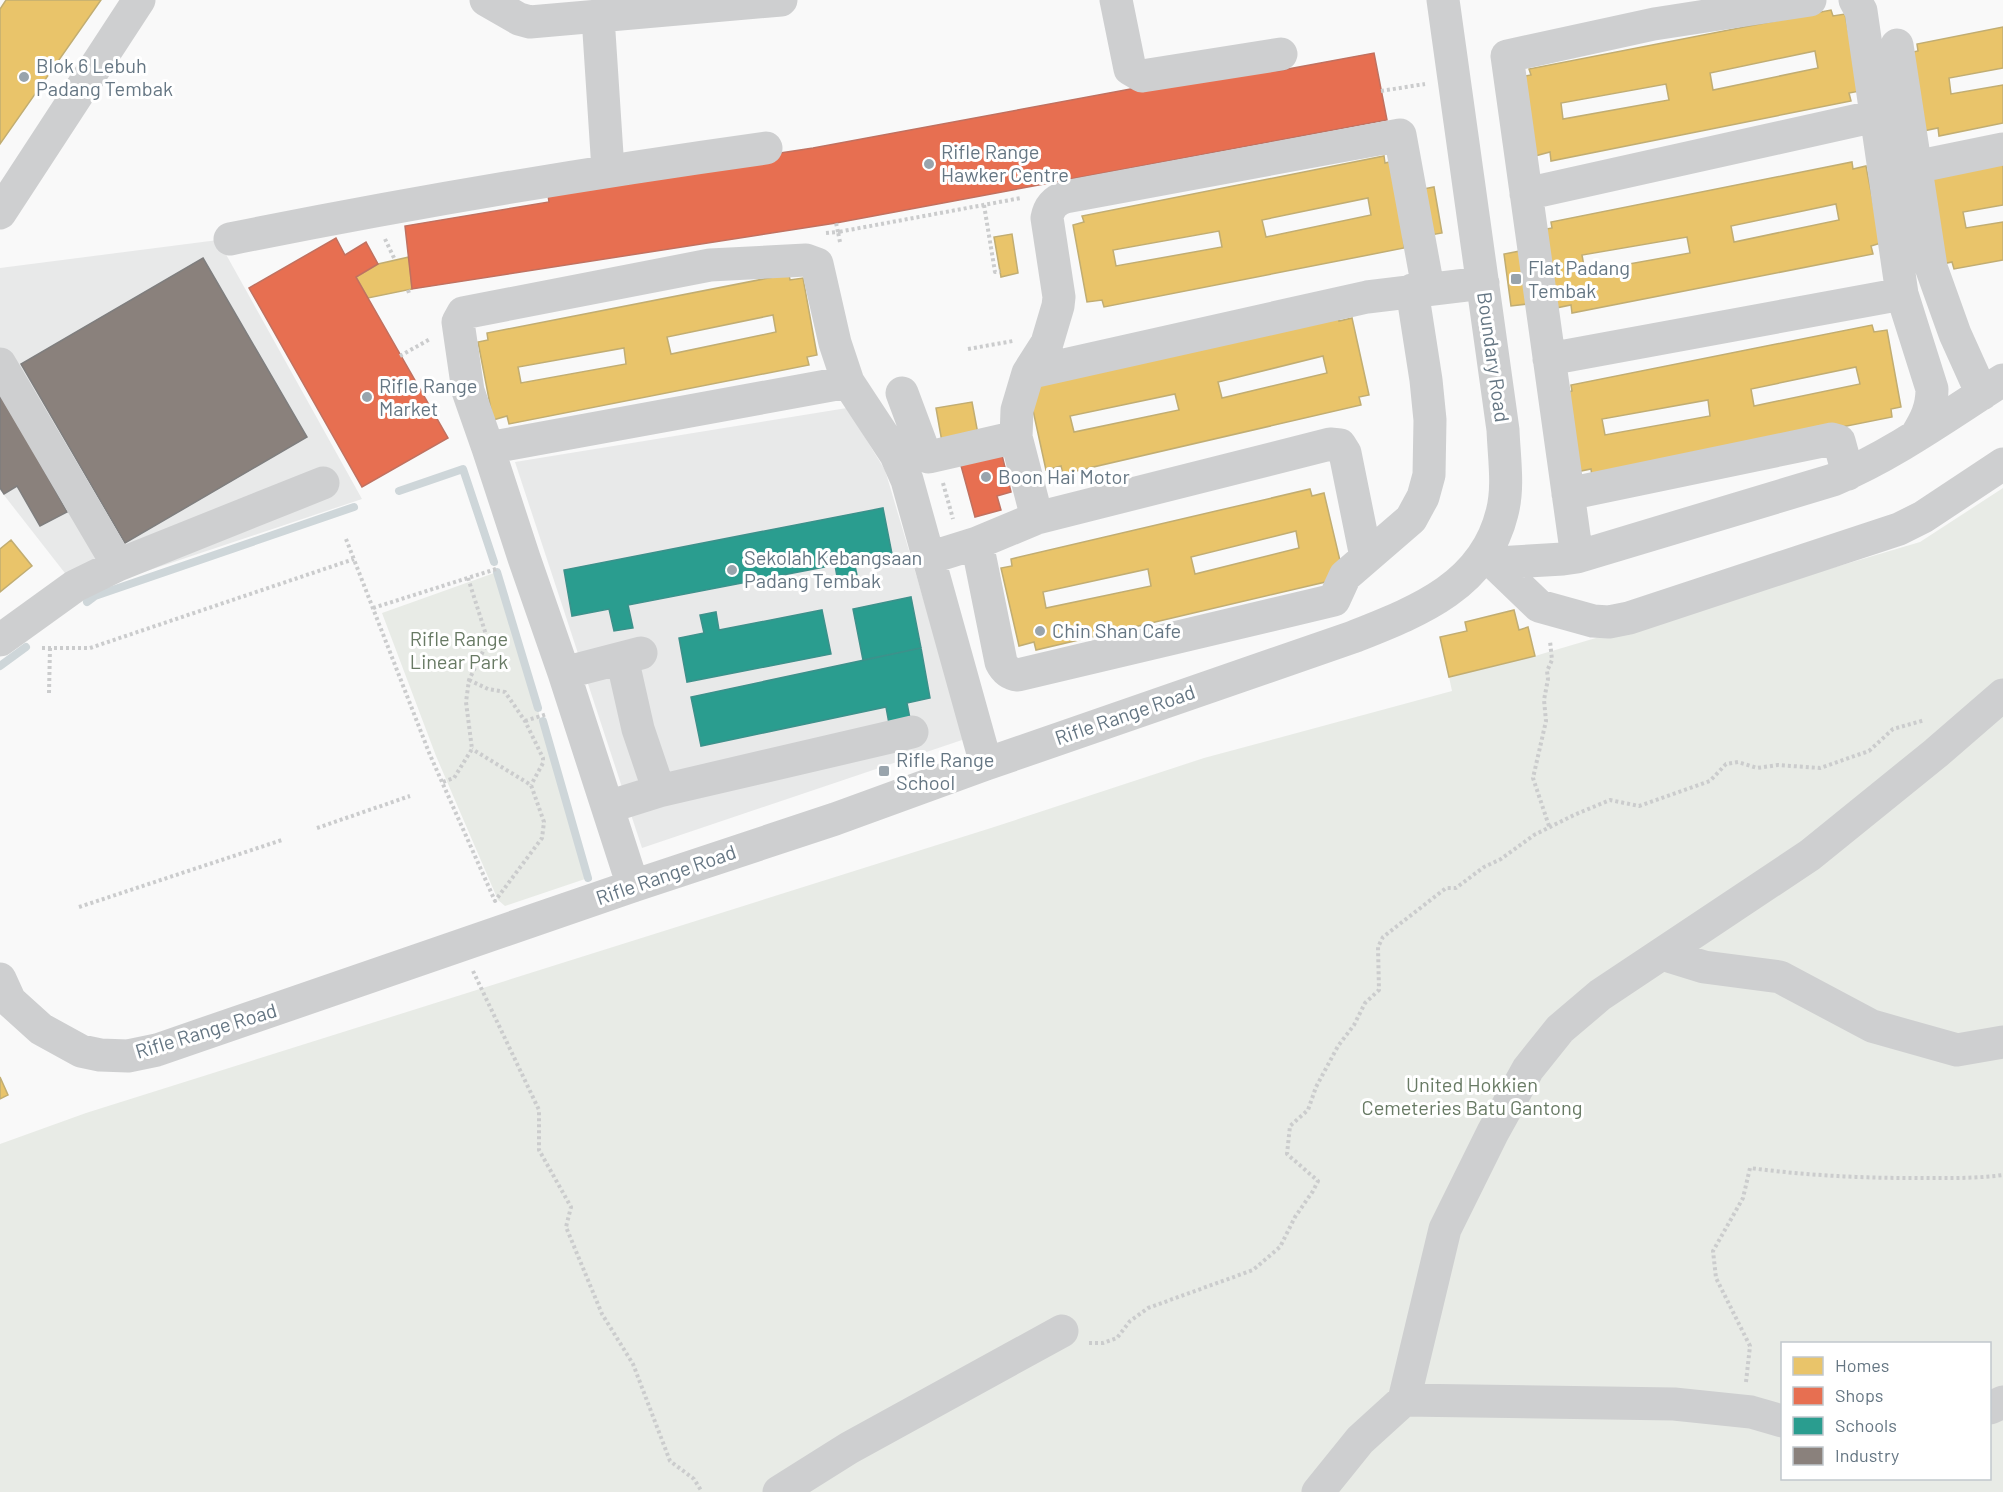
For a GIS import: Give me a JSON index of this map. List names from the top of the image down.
{
  "streets": {
    "street": ["Boundary Road", "Rifle Range Road"]
  },
  "crossings": [
    ["Boundary Road", "Rifle Range Road"]
  ],
  "parks": ["Rifle Range Linear Park", "United Hokkien Cemeteries Batu Gantong"],
  "places": {
    "other": [
      "Blok 6 Lebuh Padang Tembak",
      "Rifle Range Hawker Centre",
      "Rifle Range Market",
      "Boon Hai Motor",
      "Sekolah Kebangsaan Padang Tembak",
      "Chin Shan Cafe"
    ],
    "transit": ["Flat Padang Tembak", "Rifle Range School"]
  },
  "legend": [
    "Homes",
    "Shops",
    "Schools",
    "Industry"
  ]
}
